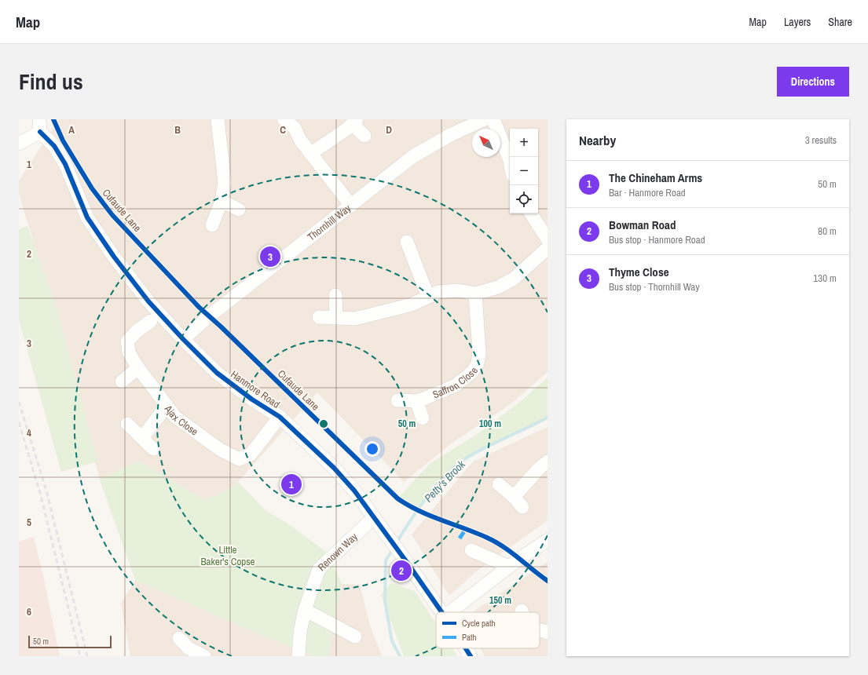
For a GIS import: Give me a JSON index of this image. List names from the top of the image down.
{
  "streets": {
    "street": [
      "Thornhill Way",
      "Saffron Close",
      "Hanmore Road",
      "Ajax Close",
      "Renown Way"
    ],
    "cycle path": ["Cufaude Lane"]
  },
  "crossings": [
    ["Thornhill Way", "Hanmore Road"],
    ["Hanmore Road", "Ajax Close"],
    ["Hanmore Road", "Renown Way"]
  ],
  "water": ["Petty's Brook"],
  "parks": ["Little Baker's Copse"],
  "legend": ["Cycle path", "Path"],
  "scale_bar": "50 m",
  "north": "top left",
  "page": {
    "header": "Map",
    "nav": ["Map", "Layers", "Share"],
    "title": "Find us",
    "buttons": "Directions",
    "heading": ["Nearby", "3 results"],
    "map_buttons": ["+", "−"],
    "list": [
      {
        "mark": "1",
        "name": "The Chineham Arms",
        "note": "Bar · Hanmore Road",
        "value": "50 m"
      },
      {
        "mark": "2",
        "name": "Bowman Road",
        "note": "Bus stop · Hanmore Road",
        "value": "80 m"
      },
      {
        "mark": "3",
        "name": "Thyme Close",
        "note": "Bus stop · Thornhill Way",
        "value": "130 m"
      }
    ],
    "pins": ["3", "1", "2"],
    "scale": "50 m"
  },
  "grid": {
    "columns": [
      "A",
      "B",
      "C",
      "D"
    ],
    "rows": [
      "1",
      "2",
      "3",
      "4",
      "5",
      "6"
    ]
  },
  "rings": ["50 m", "100 m", "150 m"]
}
